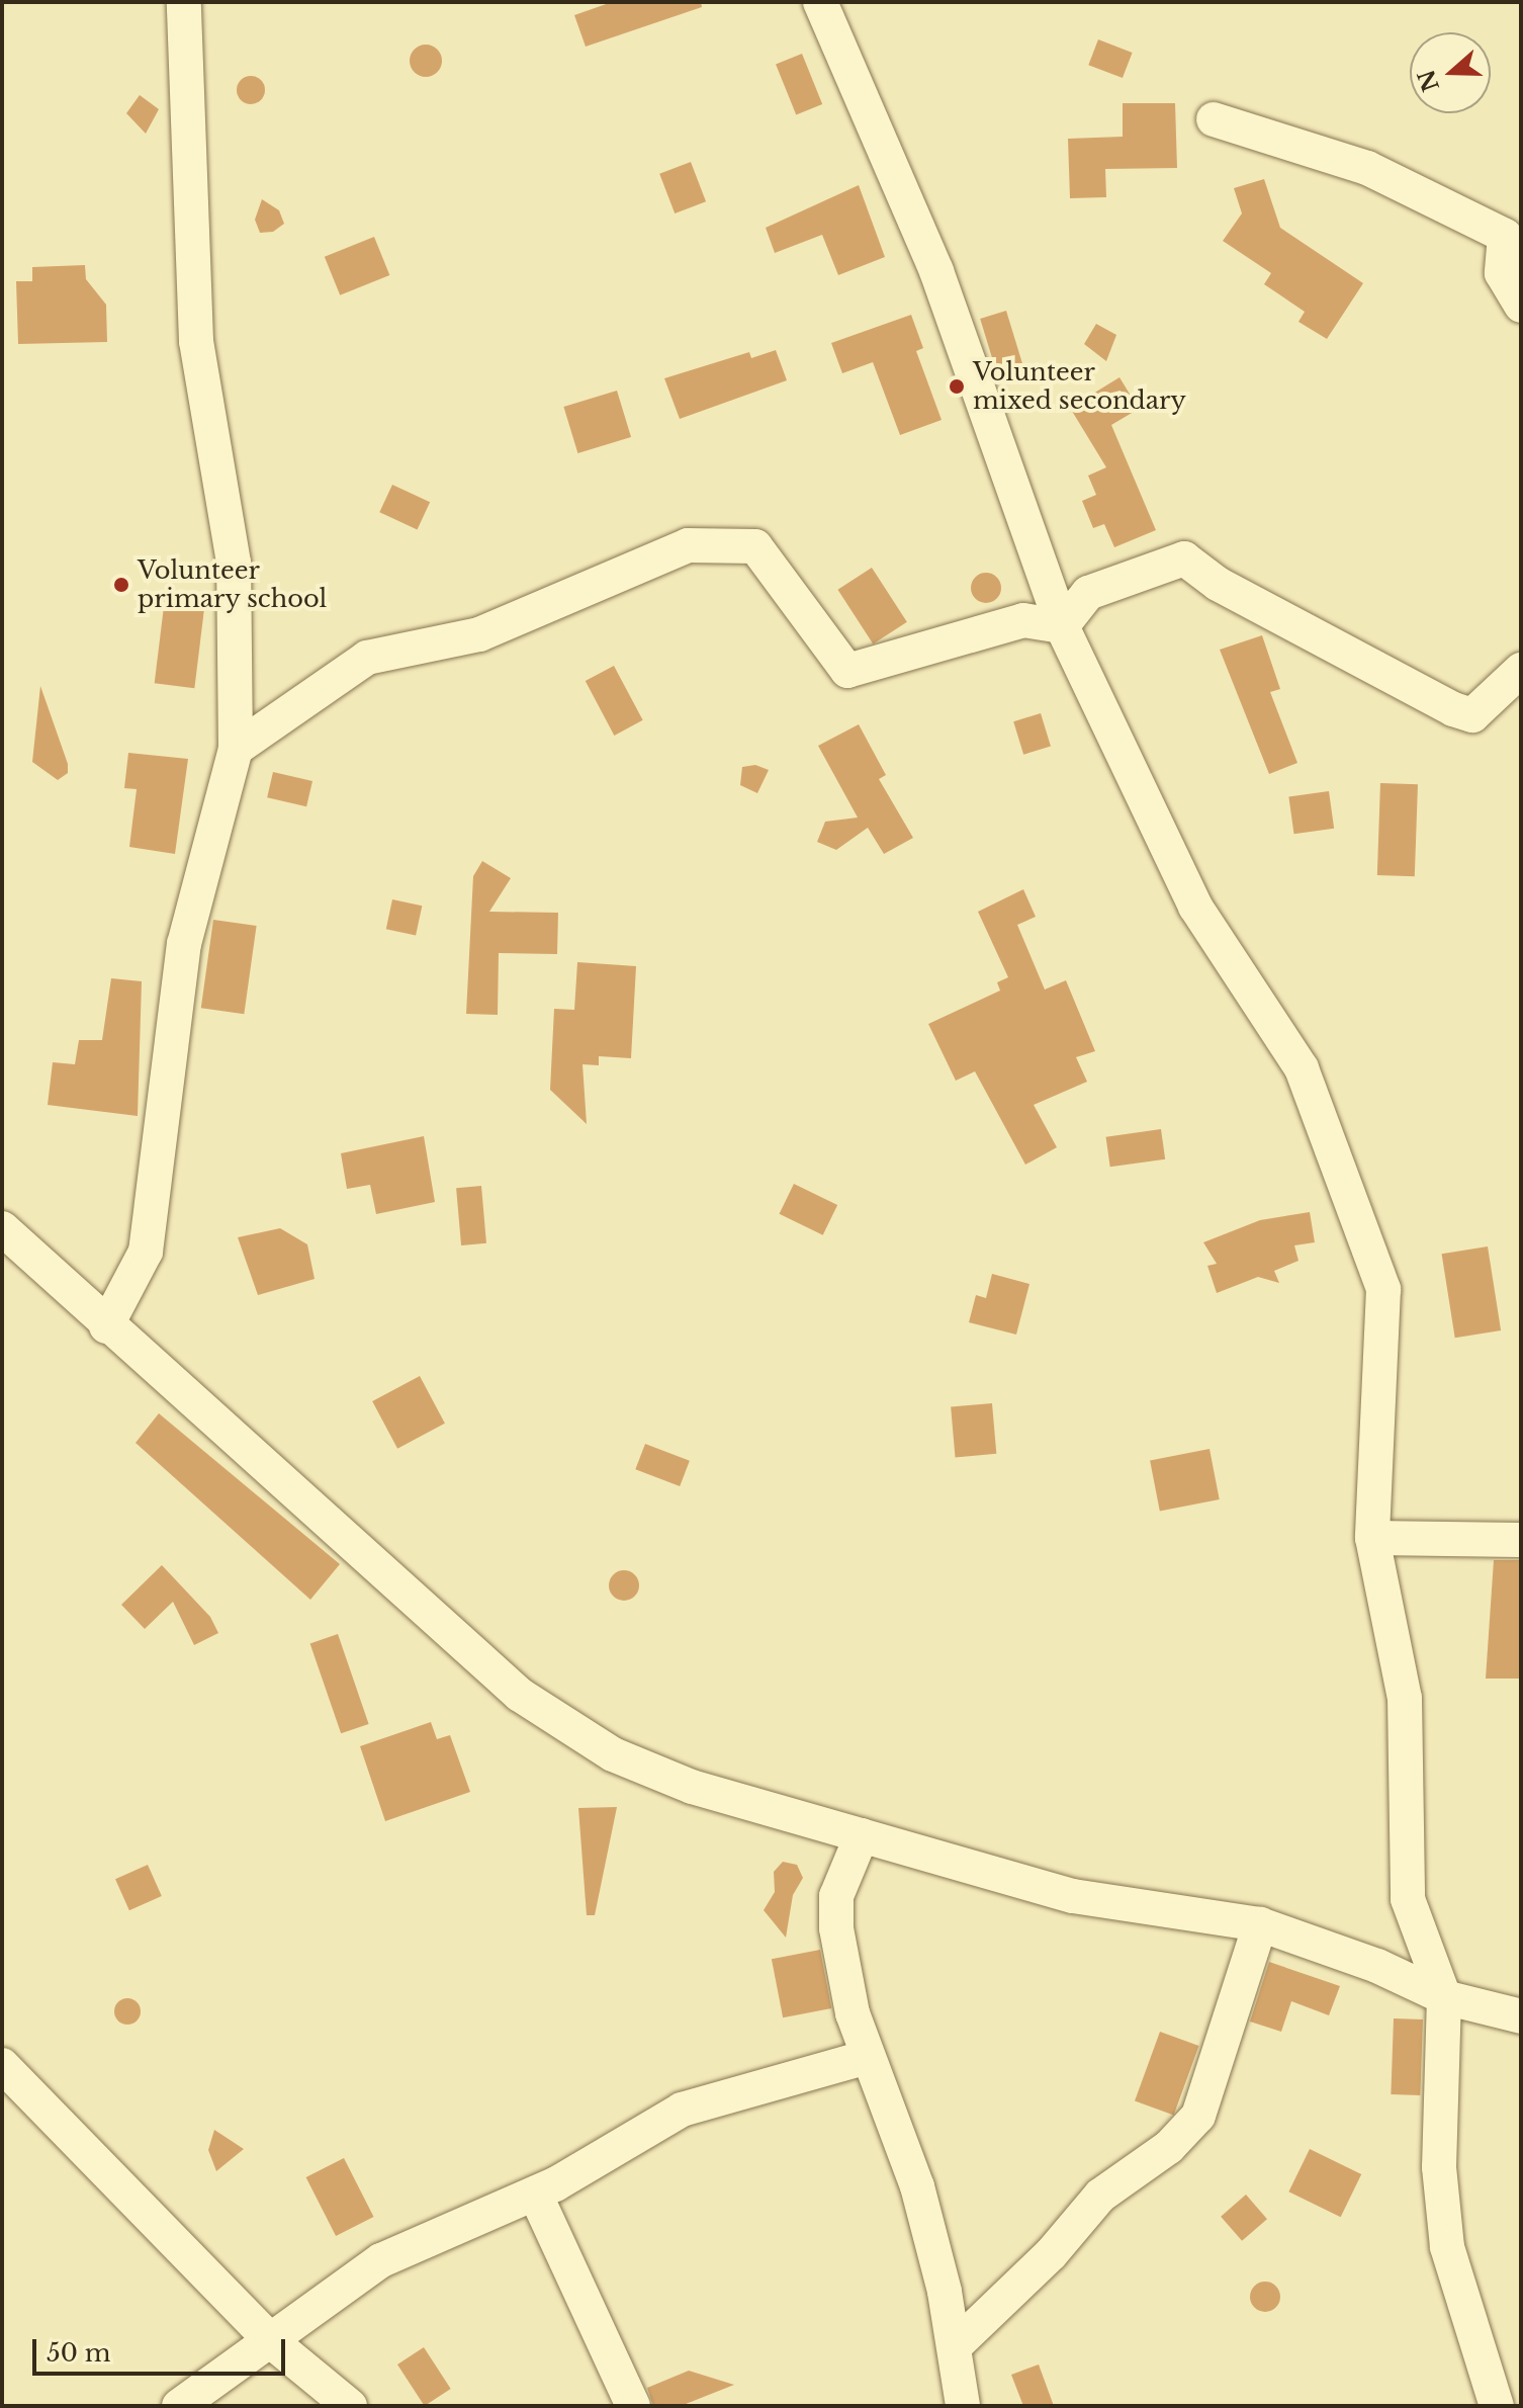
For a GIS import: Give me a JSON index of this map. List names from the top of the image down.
{
  "places": ["Volunteer mixed secondary", "Volunteer primary school"],
  "scale_bar": "50 m",
  "north": "left"
}
